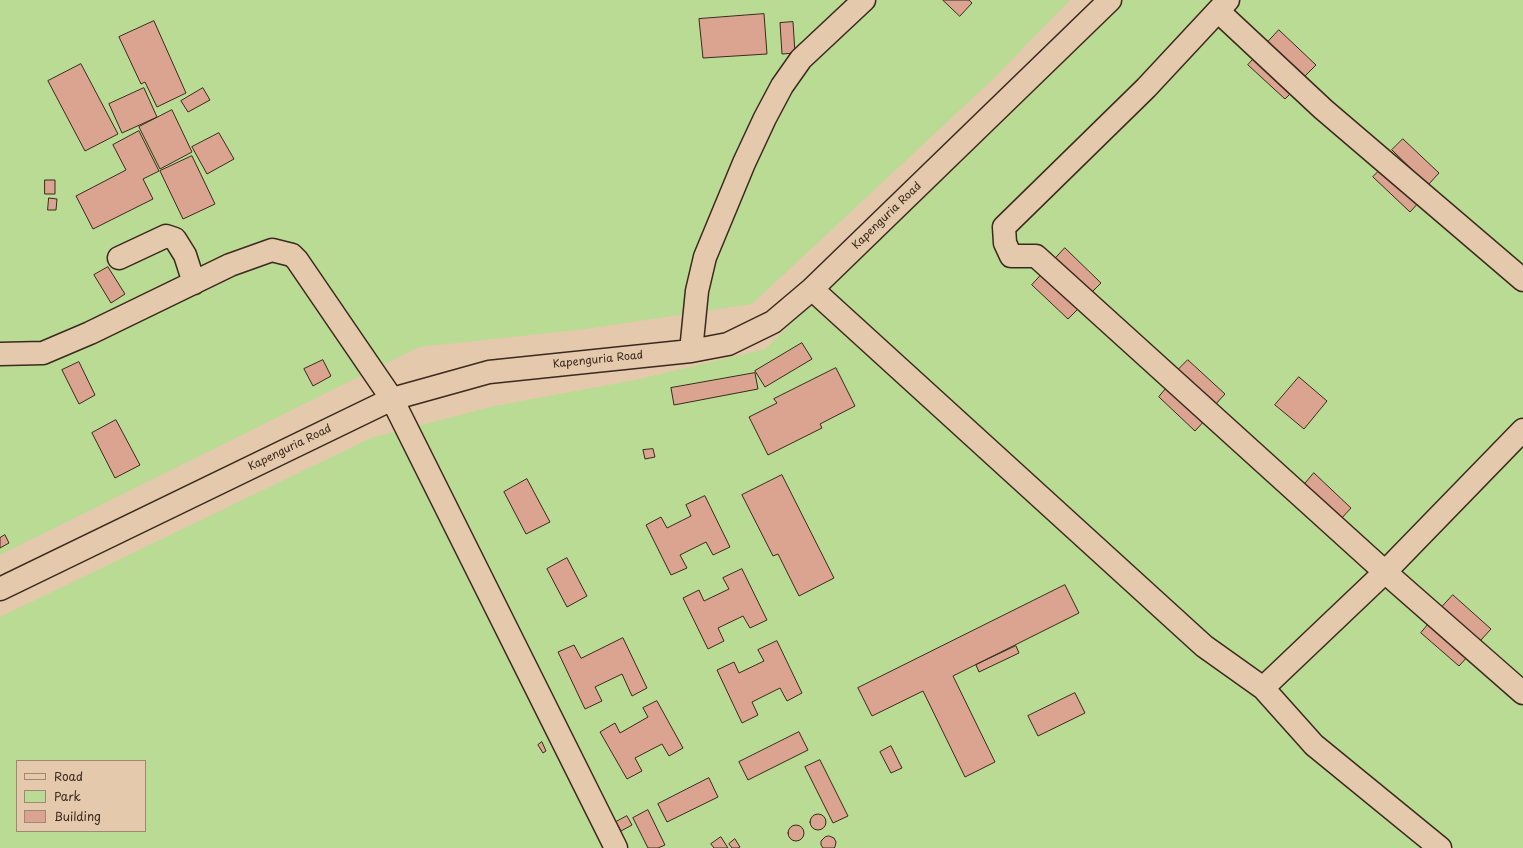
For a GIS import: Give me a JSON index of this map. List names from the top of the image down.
{
  "streets": {
    "street": ["Kapenguria Road"]
  },
  "legend": ["Road", "Park", "Building"]
}
